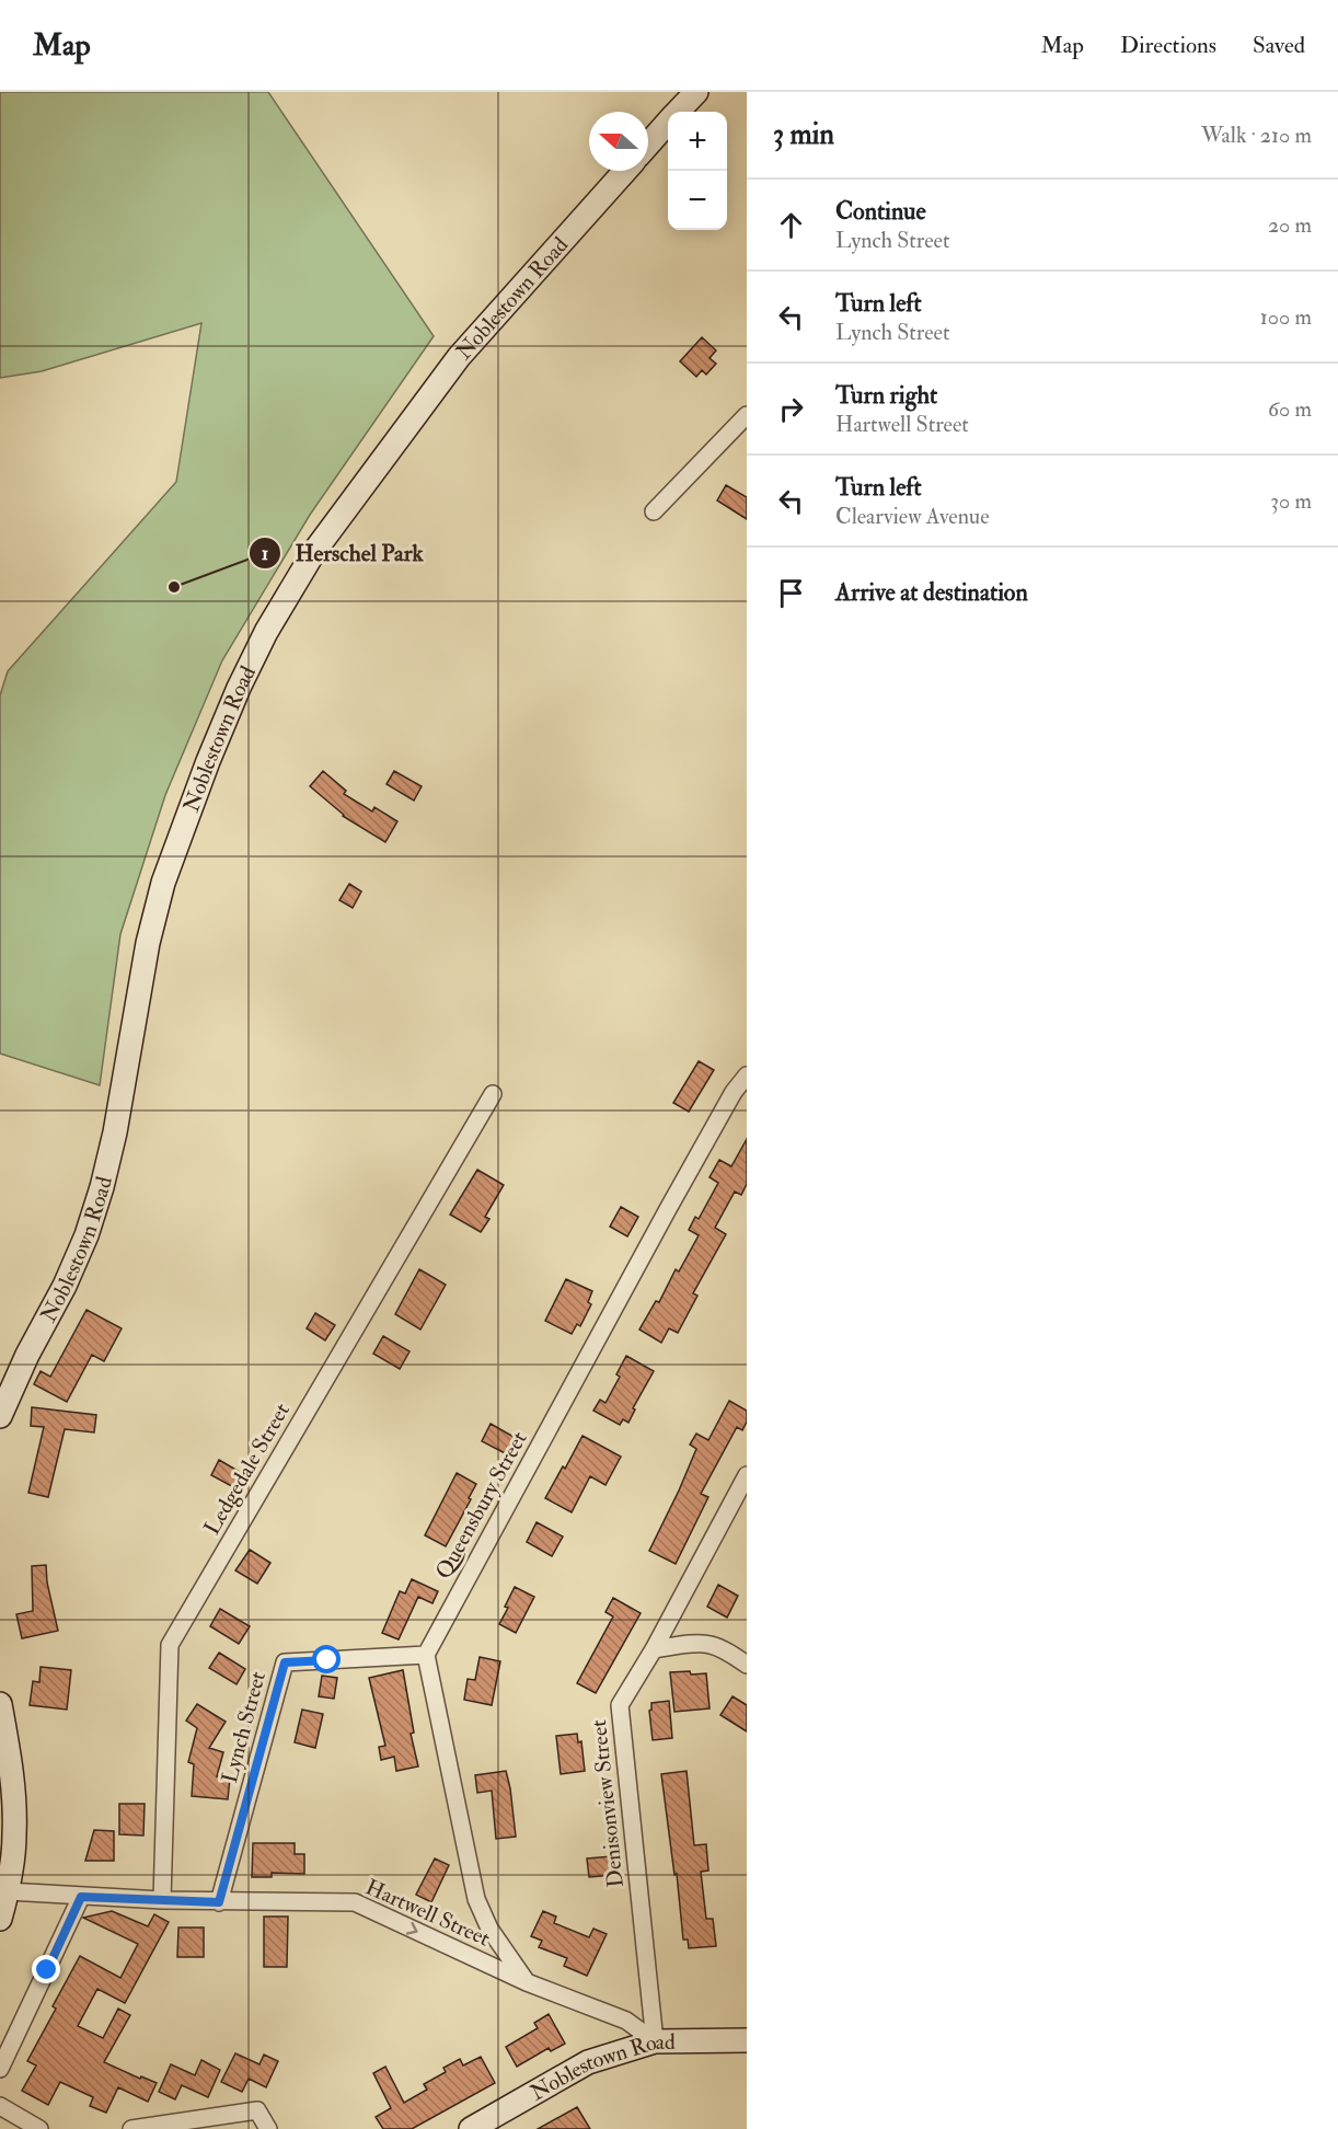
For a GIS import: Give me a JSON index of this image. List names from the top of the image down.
{
  "streets": {
    "main road": ["Noblestown Road"],
    "street": [
      "Ledgedale Street",
      "Queensbury Street",
      "Lynch Street",
      "Denisonview Street",
      "Hartwell Street"
    ]
  },
  "crossings": [
    ["Noblestown Road", "Denisonview Street"],
    ["Noblestown Road", "Hartwell Street"],
    ["Ledgedale Street", "Hartwell Street"],
    ["Queensbury Street", "Lynch Street"],
    ["Lynch Street", "Hartwell Street"],
    ["Denisonview Street", "Hartwell Street"]
  ],
  "one_way": ["Hartwell Street"],
  "places": ["Herschel Park"],
  "north": "left",
  "page": {
    "header": "Map",
    "nav": ["Map", "Directions", "Saved"],
    "heading": ["3 min", "Walk · 210 m"],
    "map_buttons": ["+", "−"],
    "list": [
      ["Continue", "Lynch Street", "20 m"],
      ["Turn left", "Lynch Street", "100 m"],
      ["Turn right", "Hartwell Street", "60 m"],
      ["Turn left", "Clearview Avenue", "30 m"],
      "Arrive at destination"
    ]
  }
}
